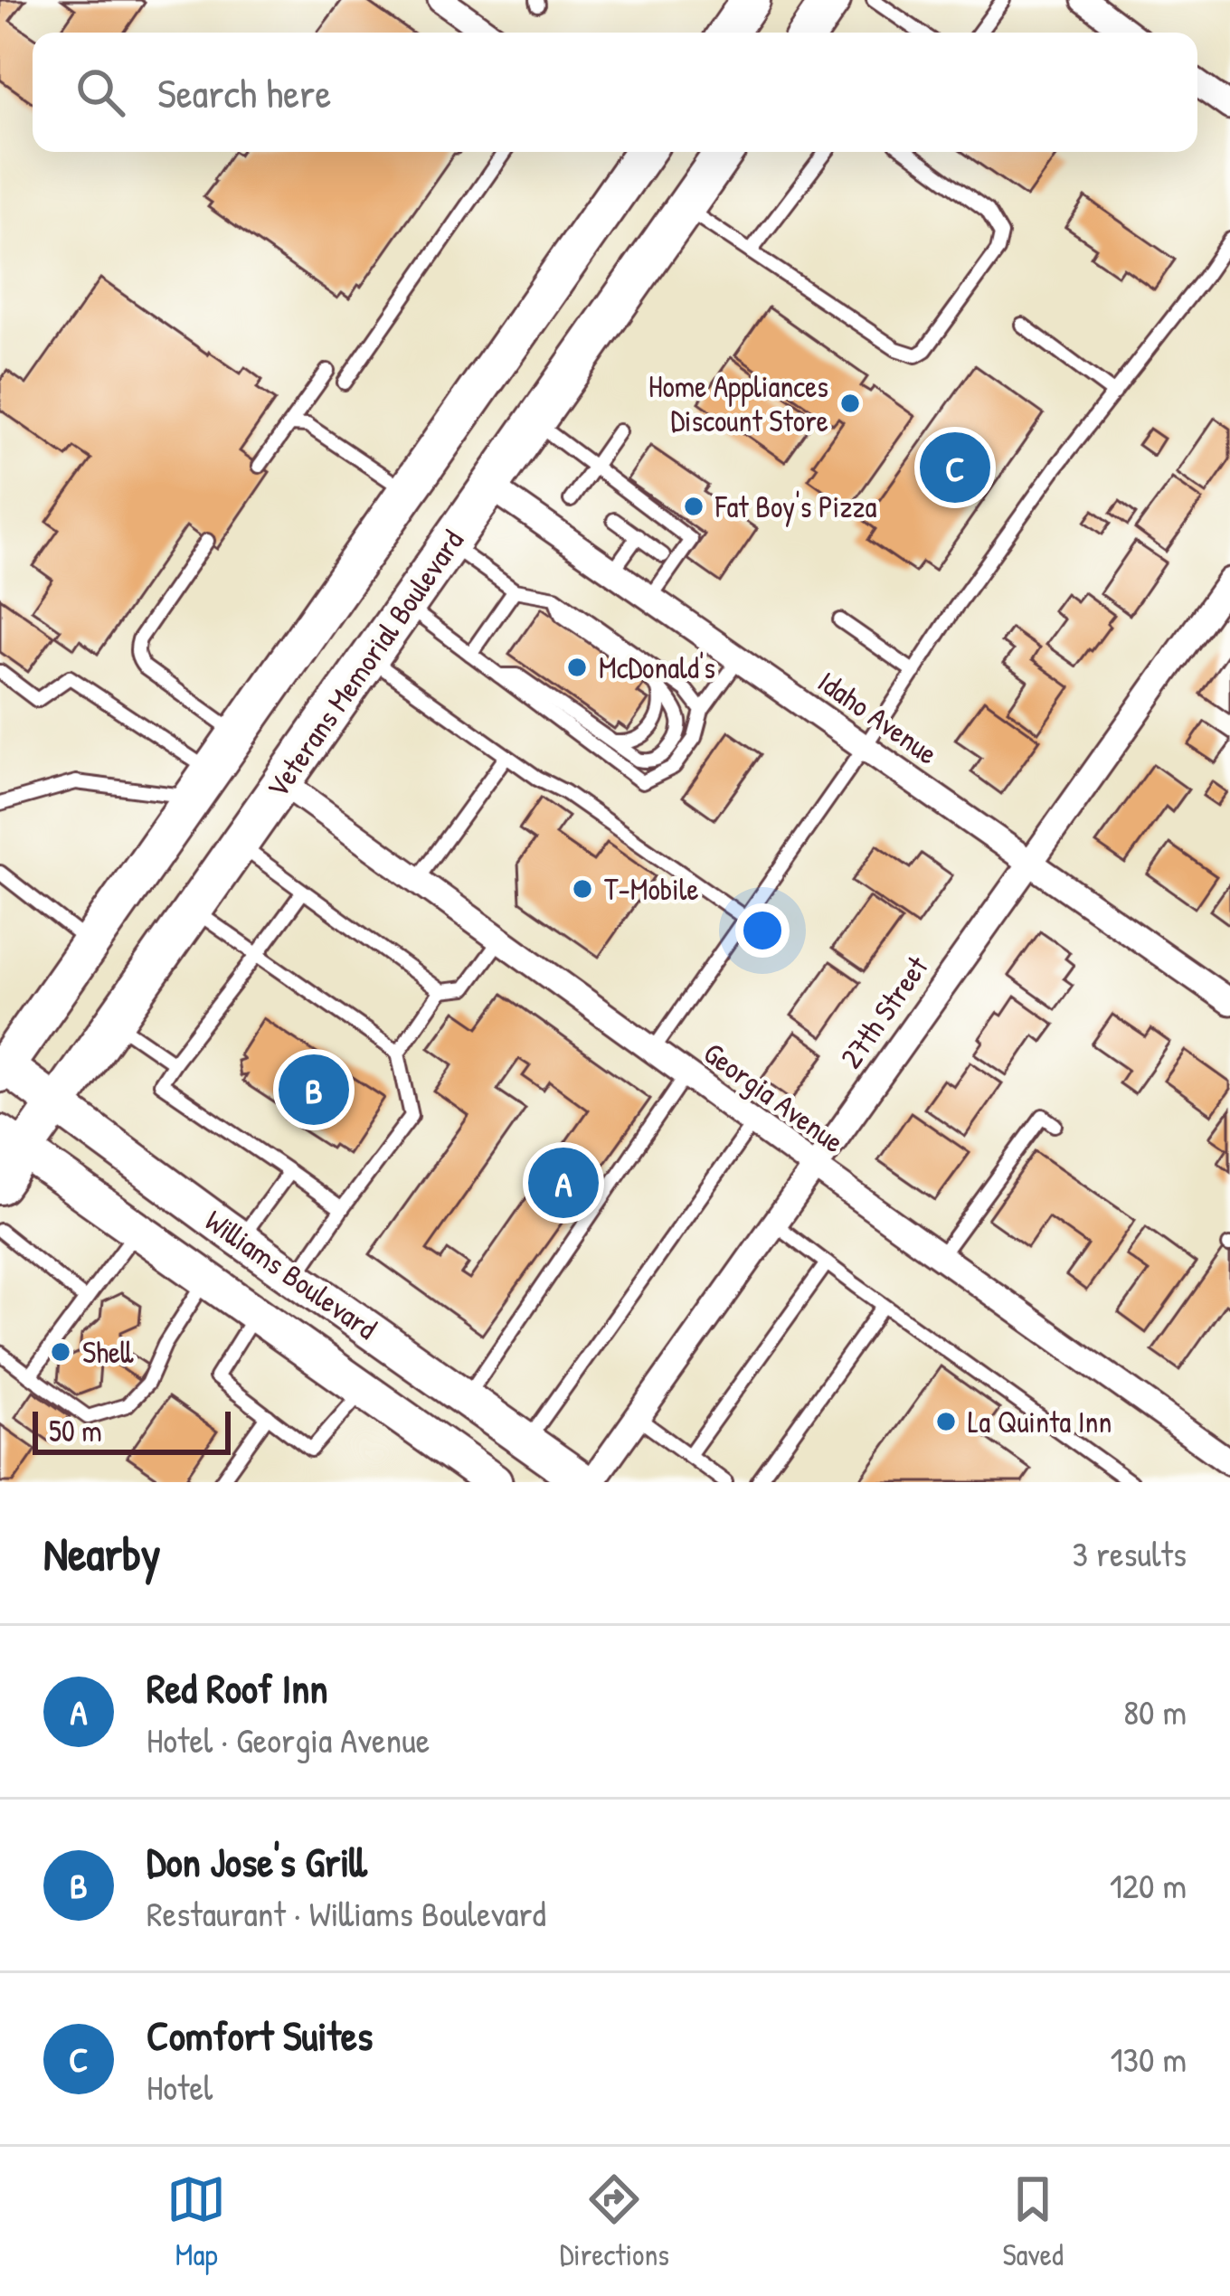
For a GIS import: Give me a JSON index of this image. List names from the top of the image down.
{
  "streets": {
    "main road": ["Veterans Memorial Boulevard", "Williams Boulevard"],
    "street": ["Idaho Avenue", "27th Street", "Georgia Avenue"]
  },
  "crossings": [
    ["Veterans Memorial Boulevard", "Idaho Avenue"],
    ["Veterans Memorial Boulevard", "Georgia Avenue"],
    ["Veterans Memorial Boulevard", "Williams Boulevard"],
    ["Idaho Avenue", "27th Street"],
    ["27th Street", "Georgia Avenue"],
    ["27th Street", "Williams Boulevard"]
  ],
  "places": [
    "Home Appliances Discount Store",
    "Fat Boy's Pizza",
    "McDonald's",
    "T-Mobile",
    "Shell",
    "La Quinta Inn"
  ],
  "scale_bar": "50 m",
  "page": {
    "search": "Search here",
    "pins": ["C", "B", "A"],
    "scale": "50 m",
    "heading": ["Nearby", "3 results"],
    "list": [
      {
        "mark": "A",
        "name": "Red Roof Inn",
        "note": "Hotel · Georgia Avenue",
        "value": "80 m"
      },
      {
        "mark": "B",
        "name": "Don Jose's Grill",
        "note": "Restaurant · Williams Boulevard",
        "value": "120 m"
      },
      {
        "mark": "C",
        "name": "Comfort Suites",
        "note": "Hotel",
        "value": "130 m"
      }
    ],
    "nav": ["Map", "Directions", "Saved"]
  }
}
